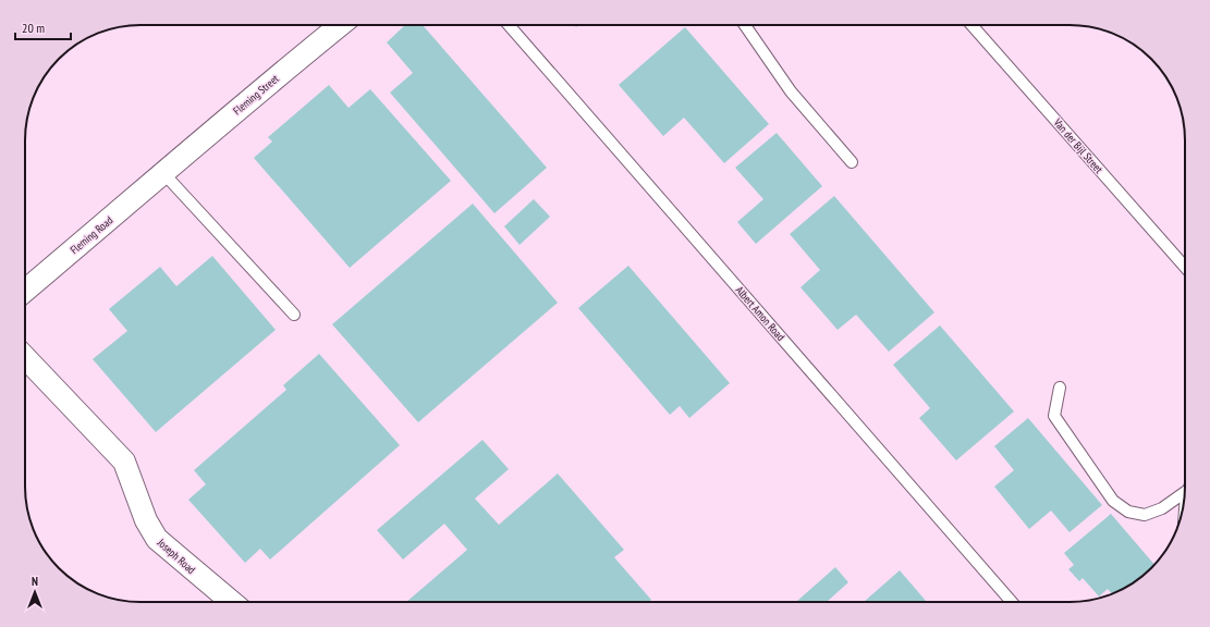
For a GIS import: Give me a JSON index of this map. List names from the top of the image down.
{
  "streets": {
    "street": ["Fleming Street", "Fleming Road", "Joseph Road"],
    "lane": ["Van der Bijl Street", "Albert Amon Road"]
  },
  "crossings": [
    ["Fleming Street", "Fleming Road"]
  ],
  "scale_bar": "20 m",
  "north": "top"
}
